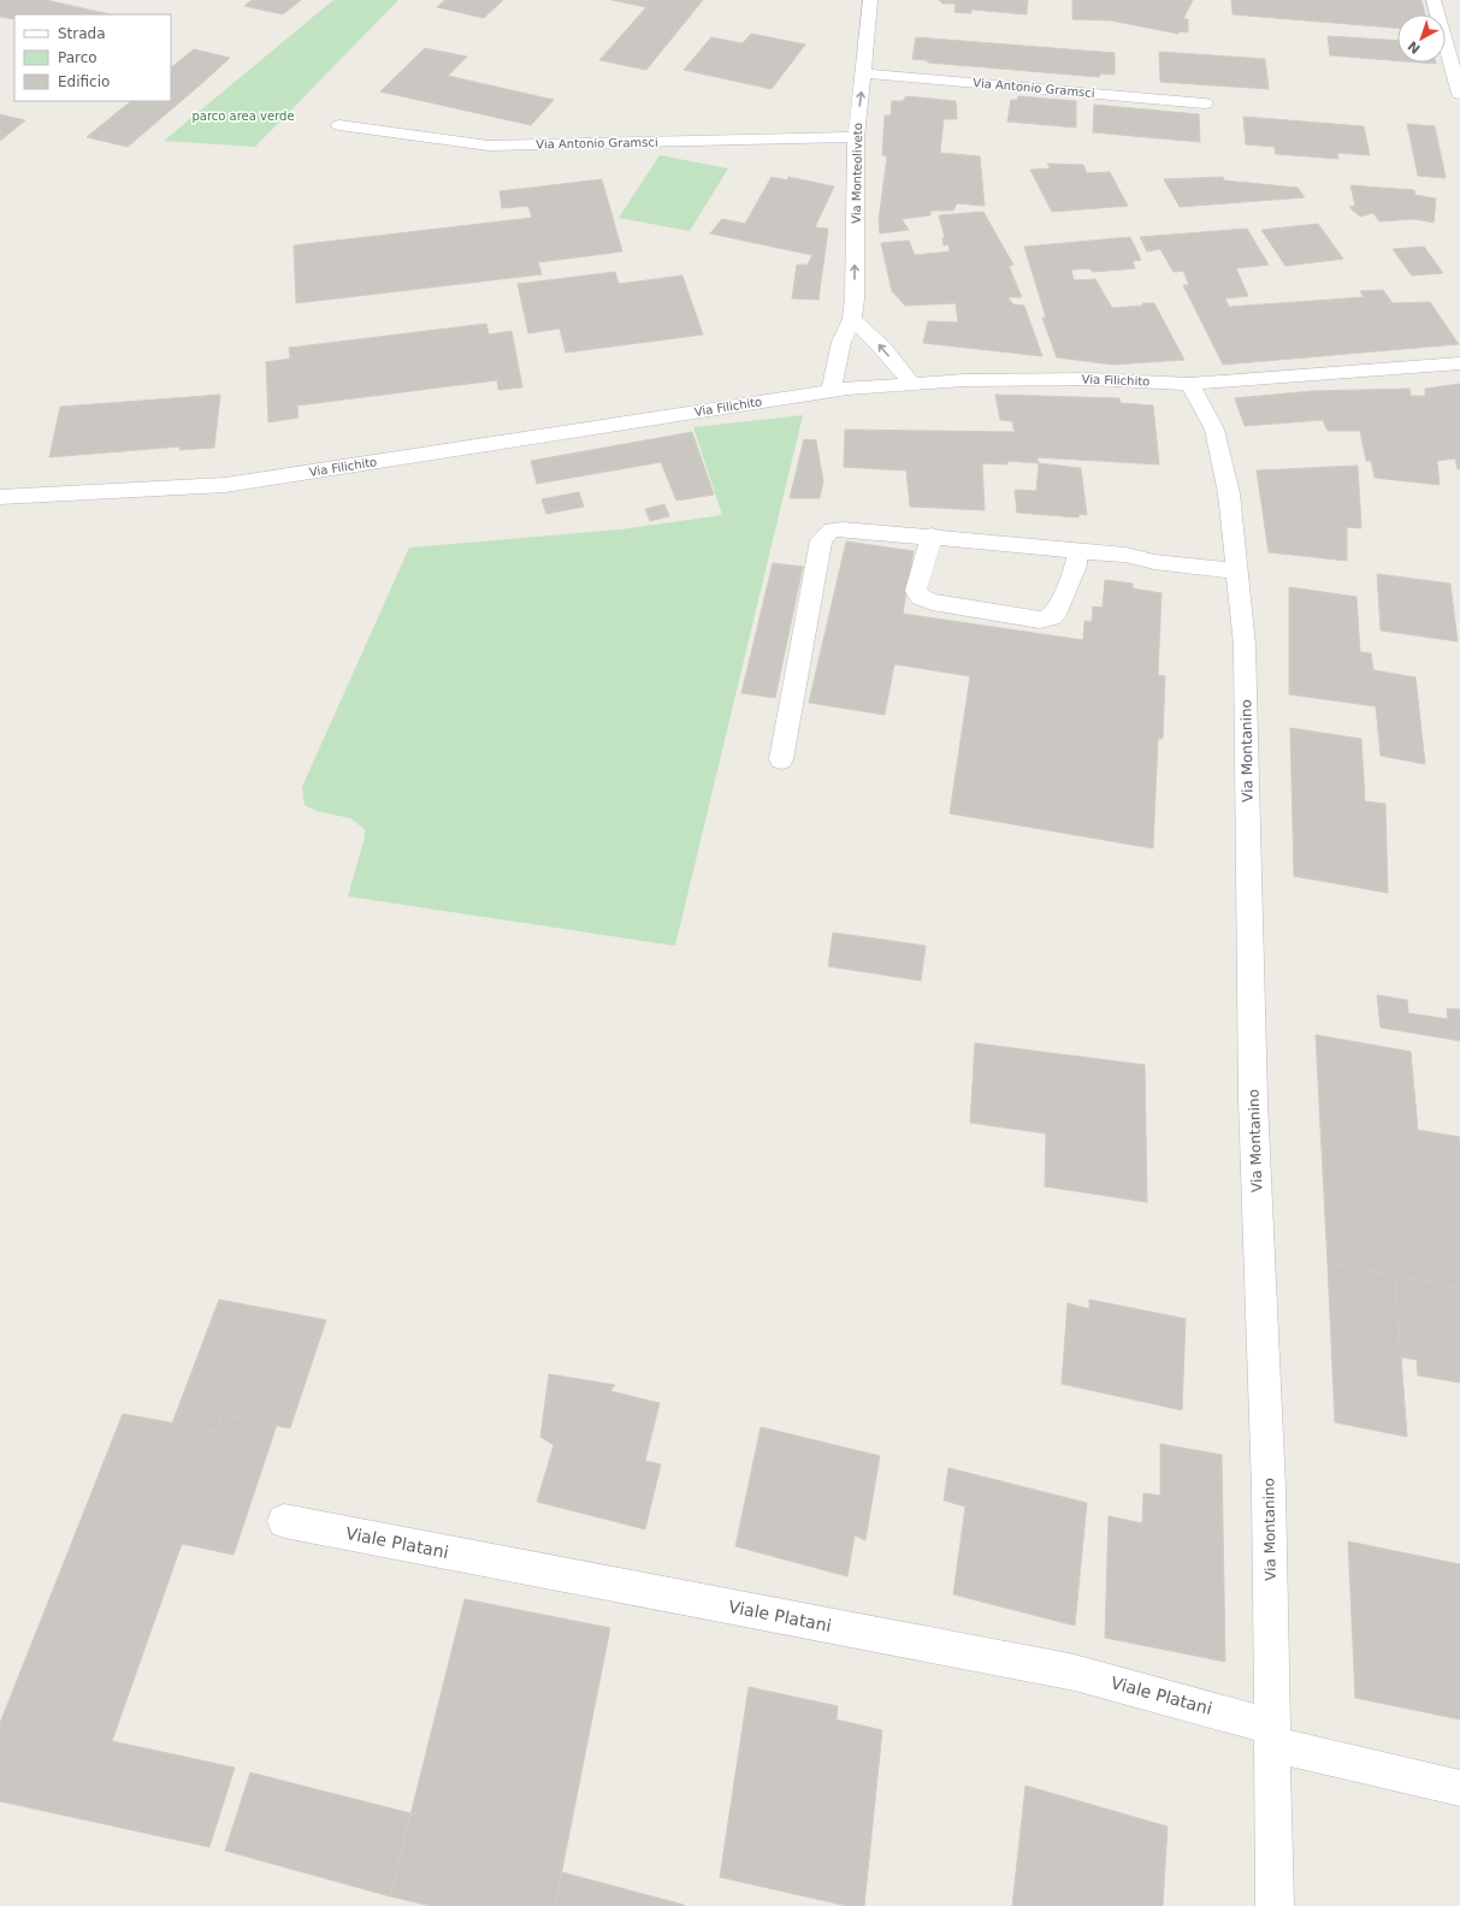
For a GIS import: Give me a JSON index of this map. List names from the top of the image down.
{
  "streets": {
    "street": [
      "Via Antonio Gramsci",
      "Via Monteoliveto",
      "Via Filichito",
      "Via Montanino",
      "Viale Platani"
    ]
  },
  "crossings": [
    ["Via Antonio Gramsci", "Via Monteoliveto"],
    ["Via Monteoliveto", "Via Filichito"],
    ["Via Filichito", "Via Montanino"],
    ["Via Montanino", "Viale Platani"]
  ],
  "one_way": ["Via Monteoliveto"],
  "parks": ["parco area verde"],
  "legend": ["Strada", "Parco", "Edificio"],
  "north": "bottom left"
}
